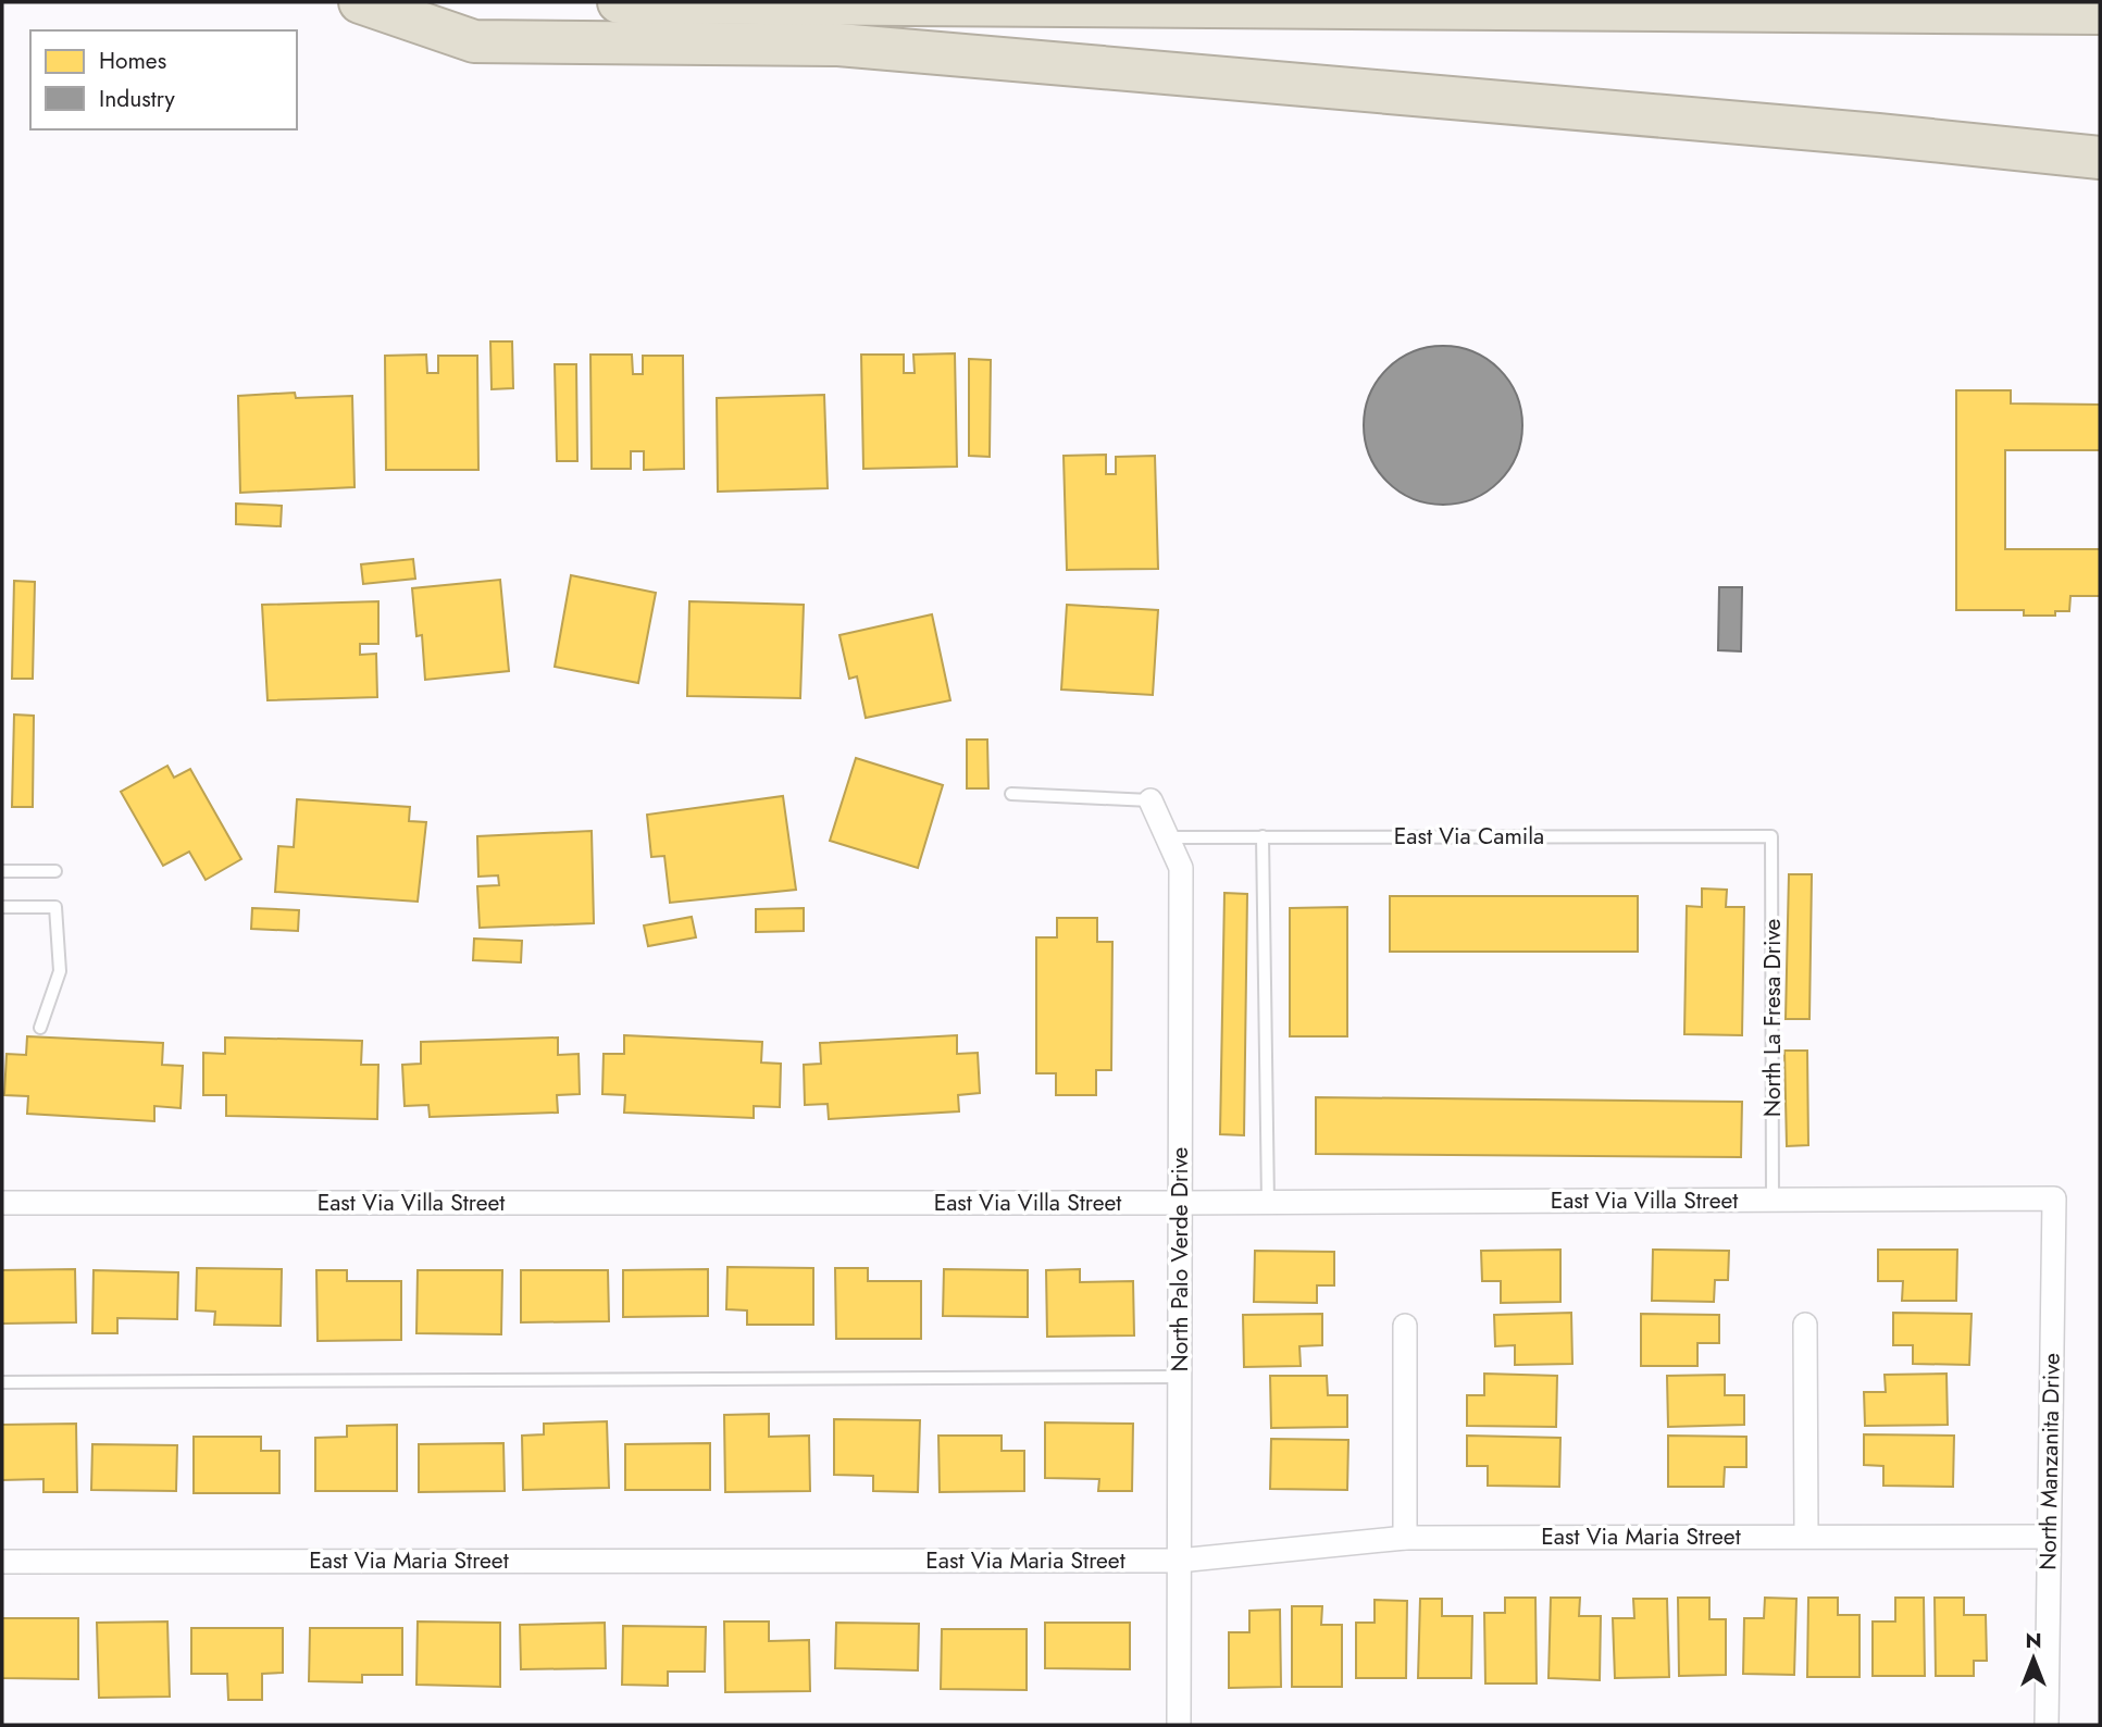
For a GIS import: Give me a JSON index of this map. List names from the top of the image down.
{
  "streets": {
    "street": [
      "East Via Villa Street",
      "North Palo Verde Drive",
      "North Manzanita Drive",
      "East Via Maria Street"
    ],
    "lane": ["East Via Camila", "North La Fresa Drive"]
  },
  "crossings": [
    ["East Via Camila", "North La Fresa Drive"],
    ["East Via Camila", "North Palo Verde Drive"],
    ["North La Fresa Drive", "East Via Villa Street"],
    ["East Via Villa Street", "North Palo Verde Drive"],
    ["East Via Villa Street", "North Manzanita Drive"],
    ["North Palo Verde Drive", "East Via Maria Street"],
    ["North Manzanita Drive", "East Via Maria Street"]
  ],
  "legend": ["Homes", "Industry"],
  "north": "top"
}
